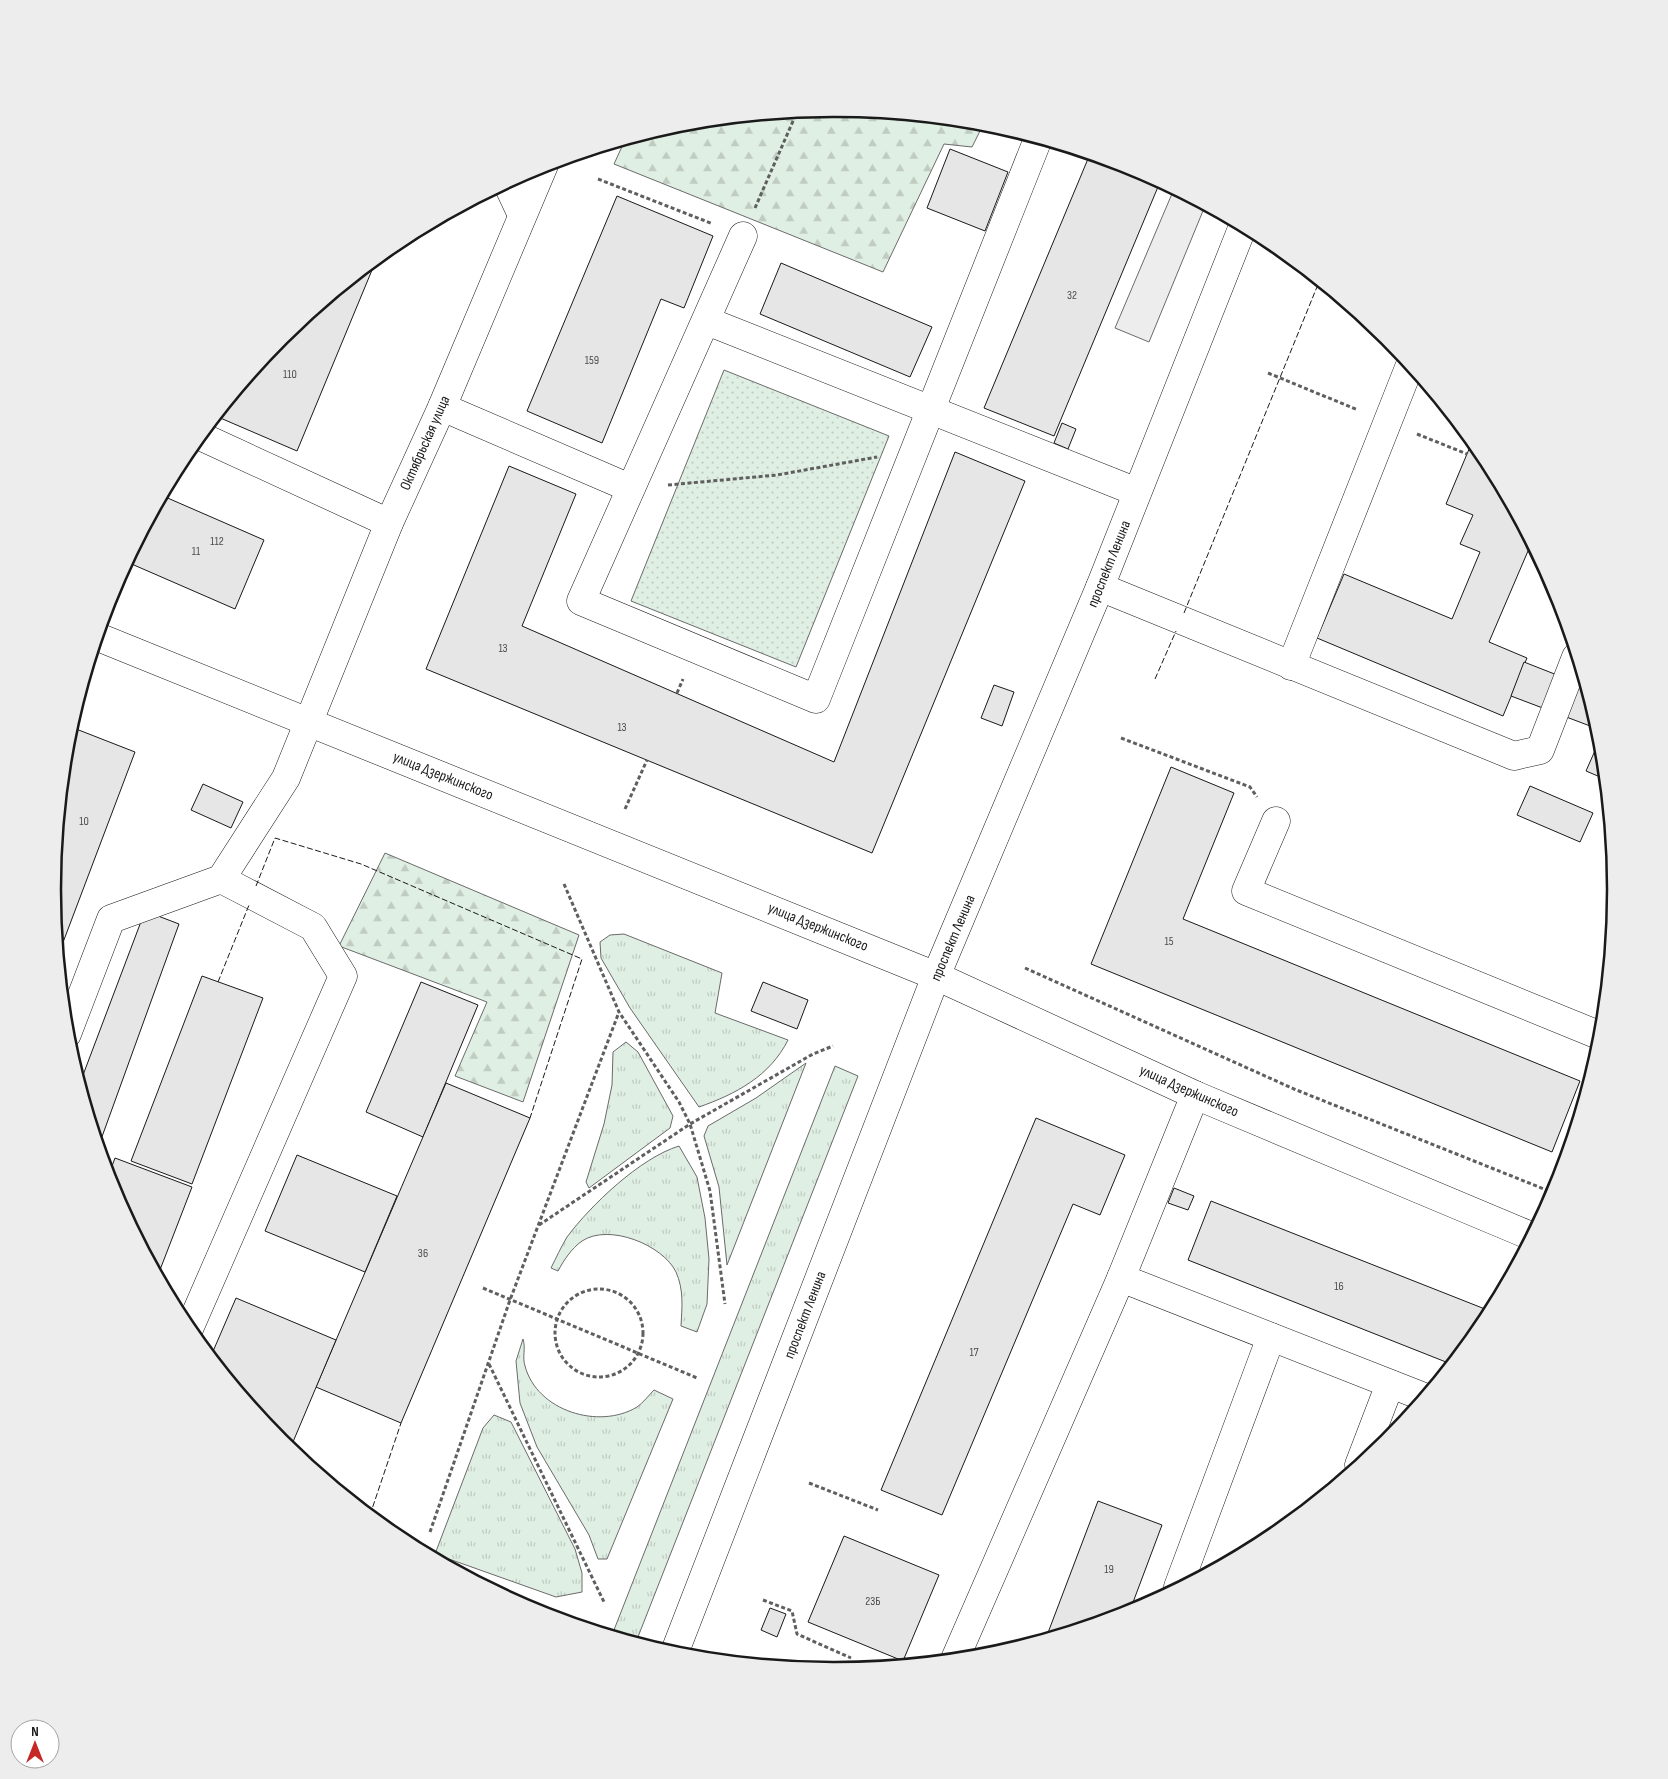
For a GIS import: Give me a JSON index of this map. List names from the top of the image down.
{
  "streets": {
    "main road": ["Октябрьская улица", "проспект Ленина", "улица Дзержинского"]
  },
  "crossings": [
    ["Октябрьская улица", "улица Дзержинского"],
    ["проспект Ленина", "улица Дзержинского"]
  ],
  "house_numbers": [
    "32",
    "159",
    "110",
    "112",
    "11",
    "13",
    "13",
    "10",
    "15",
    "36",
    "16",
    "17",
    "19",
    "23Б"
  ],
  "north": "top"
}
